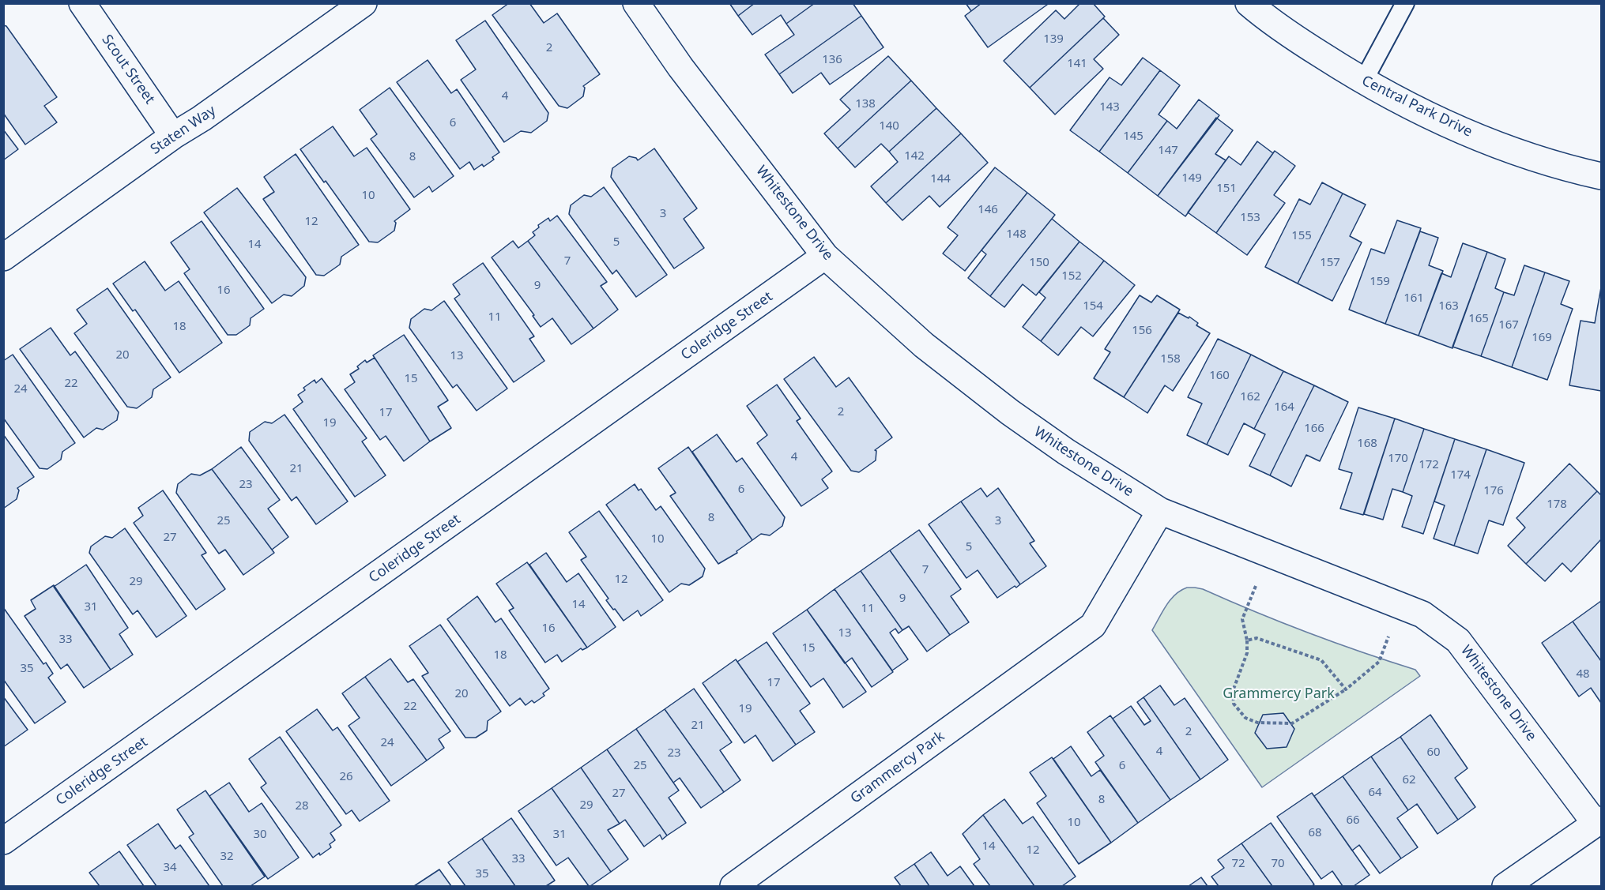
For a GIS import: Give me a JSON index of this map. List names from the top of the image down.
{
  "streets": {
    "street": [
      "Scout Street",
      "Central Park Drive",
      "Staten Way",
      "Whitestone Drive",
      "Coleridge Street",
      "Grammercy Park"
    ]
  },
  "crossings": [
    ["Scout Street", "Staten Way"],
    ["Whitestone Drive", "Coleridge Street"],
    ["Whitestone Drive", "Grammercy Park"]
  ],
  "parks": ["Grammercy Park"],
  "house_numbers": [
    "139",
    "2",
    "136",
    "141",
    "4",
    "138",
    "143",
    "6",
    "140",
    "145",
    "147",
    "142",
    "8",
    "149",
    "144",
    "151",
    "10",
    "146",
    "3",
    "153",
    "12",
    "148",
    "155",
    "5",
    "14",
    "7",
    "150",
    "157",
    "152",
    "159",
    "9",
    "16",
    "161",
    "154",
    "163",
    "11",
    "165",
    "167",
    "18",
    "156",
    "169",
    "20",
    "13",
    "158",
    "160",
    "15",
    "22",
    "24",
    "162",
    "164",
    "2",
    "17",
    "19",
    "166",
    "168",
    "4",
    "170",
    "172",
    "21",
    "174",
    "23",
    "6",
    "176",
    "178",
    "8",
    "25",
    "3",
    "27",
    "10",
    "5",
    "7",
    "12",
    "29",
    "9",
    "14",
    "31",
    "11",
    "16",
    "13",
    "33",
    "15",
    "18",
    "35",
    "48",
    "17",
    "20",
    "22",
    "19",
    "21",
    "2",
    "24",
    "4",
    "60",
    "23",
    "25",
    "6",
    "26",
    "62",
    "64",
    "27",
    "8",
    "29",
    "28",
    "66",
    "10",
    "68",
    "30",
    "31",
    "14",
    "12",
    "32",
    "33",
    "72",
    "70",
    "34",
    "35"
  ]
}
